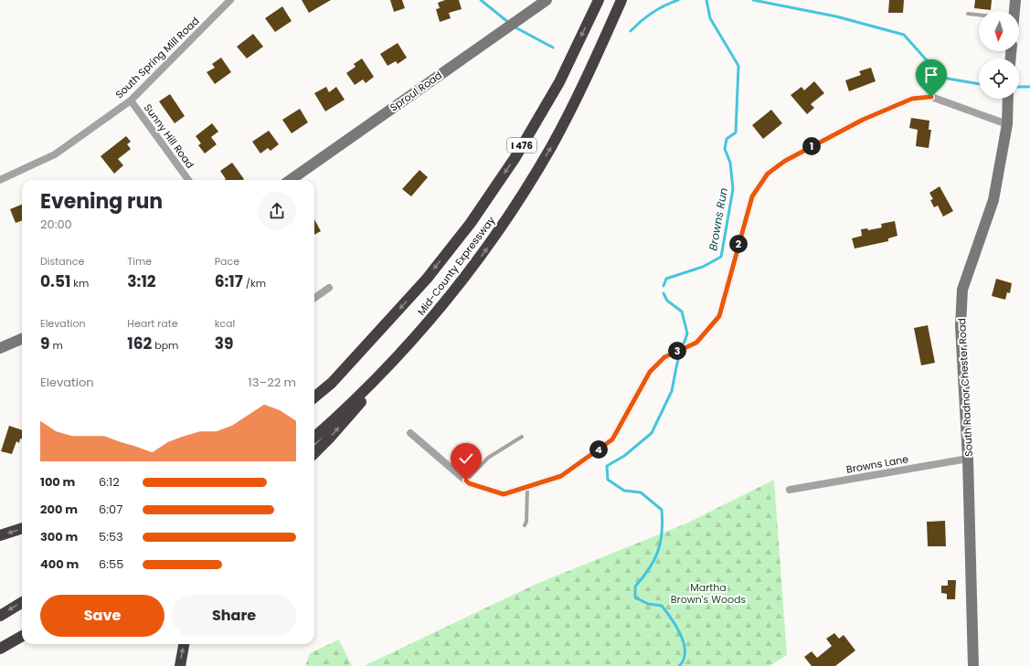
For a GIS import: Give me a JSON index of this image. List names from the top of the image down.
{
  "streets": {
    "highway": ["I 476", "Mid-County Expressway"],
    "main road": ["Sproul Road", "South Radnor Chester Road"],
    "street": ["South Spring Mill Road", "Sunny Hill Road", "Browns Lane"]
  },
  "crossings": [
    ["South Spring Mill Road", "Sunny Hill Road"],
    ["South Radnor Chester Road", "Browns Lane"]
  ],
  "water": ["Browns Run"],
  "parks": ["Martha Brown's Woods"],
  "north": "bottom",
  "page": {
    "pins": [
      "1",
      "2",
      "3",
      "4"
    ],
    "heading": ["Evening run", "20:00"],
    "stats": [
      ["Distance", "0.51 km"],
      ["Time", "3:12"],
      ["Pace", "6:17 /km"],
      ["Elevation", "9 m"],
      ["Heart rate", "162 bpm"],
      ["kcal", "39"]
    ],
    "chart": ["Elevation", "13–22 m"],
    "list": [
      {
        "name": "100 m",
        "note": "6:12"
      },
      {
        "name": "200 m",
        "note": "6:07"
      },
      {
        "name": "300 m",
        "note": "5:53"
      },
      {
        "name": "400 m",
        "note": "6:55"
      }
    ],
    "buttons": ["Save", "Share"]
  }
}
